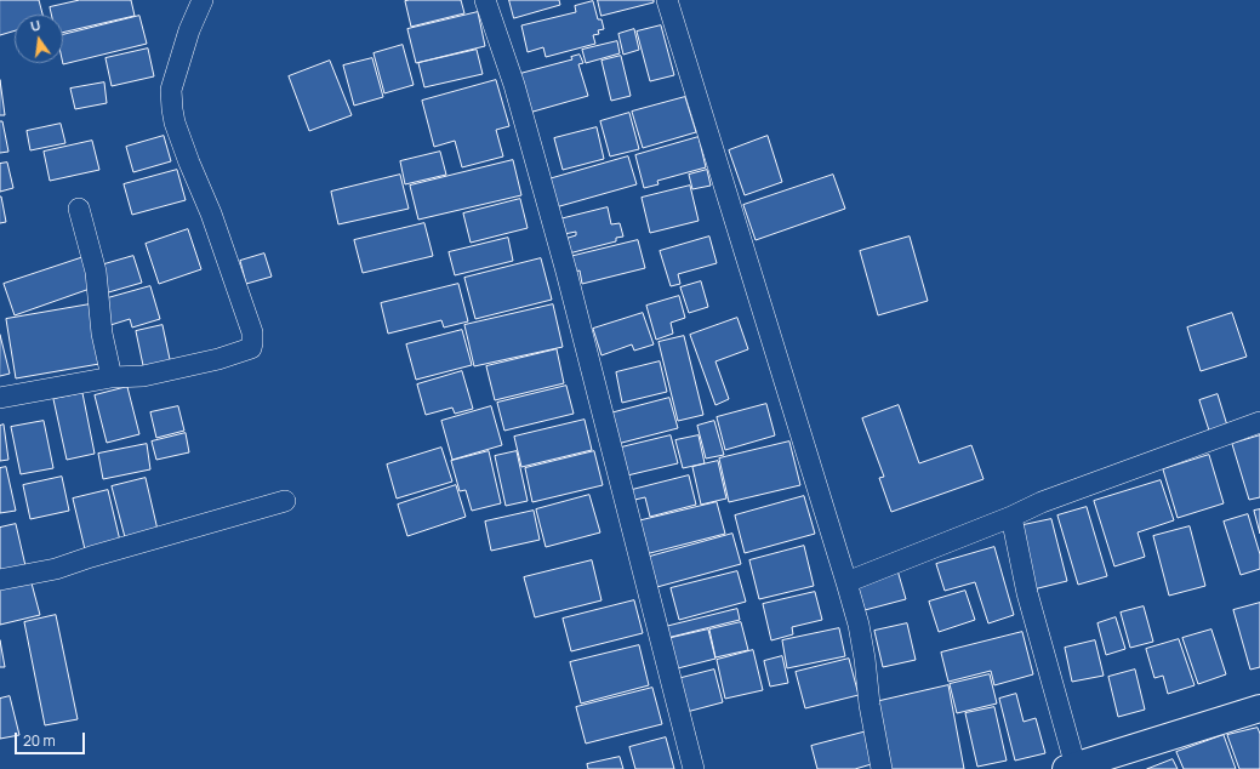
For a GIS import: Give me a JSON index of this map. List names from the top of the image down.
{
  "scale_bar": "20 m",
  "north": "top"
}
